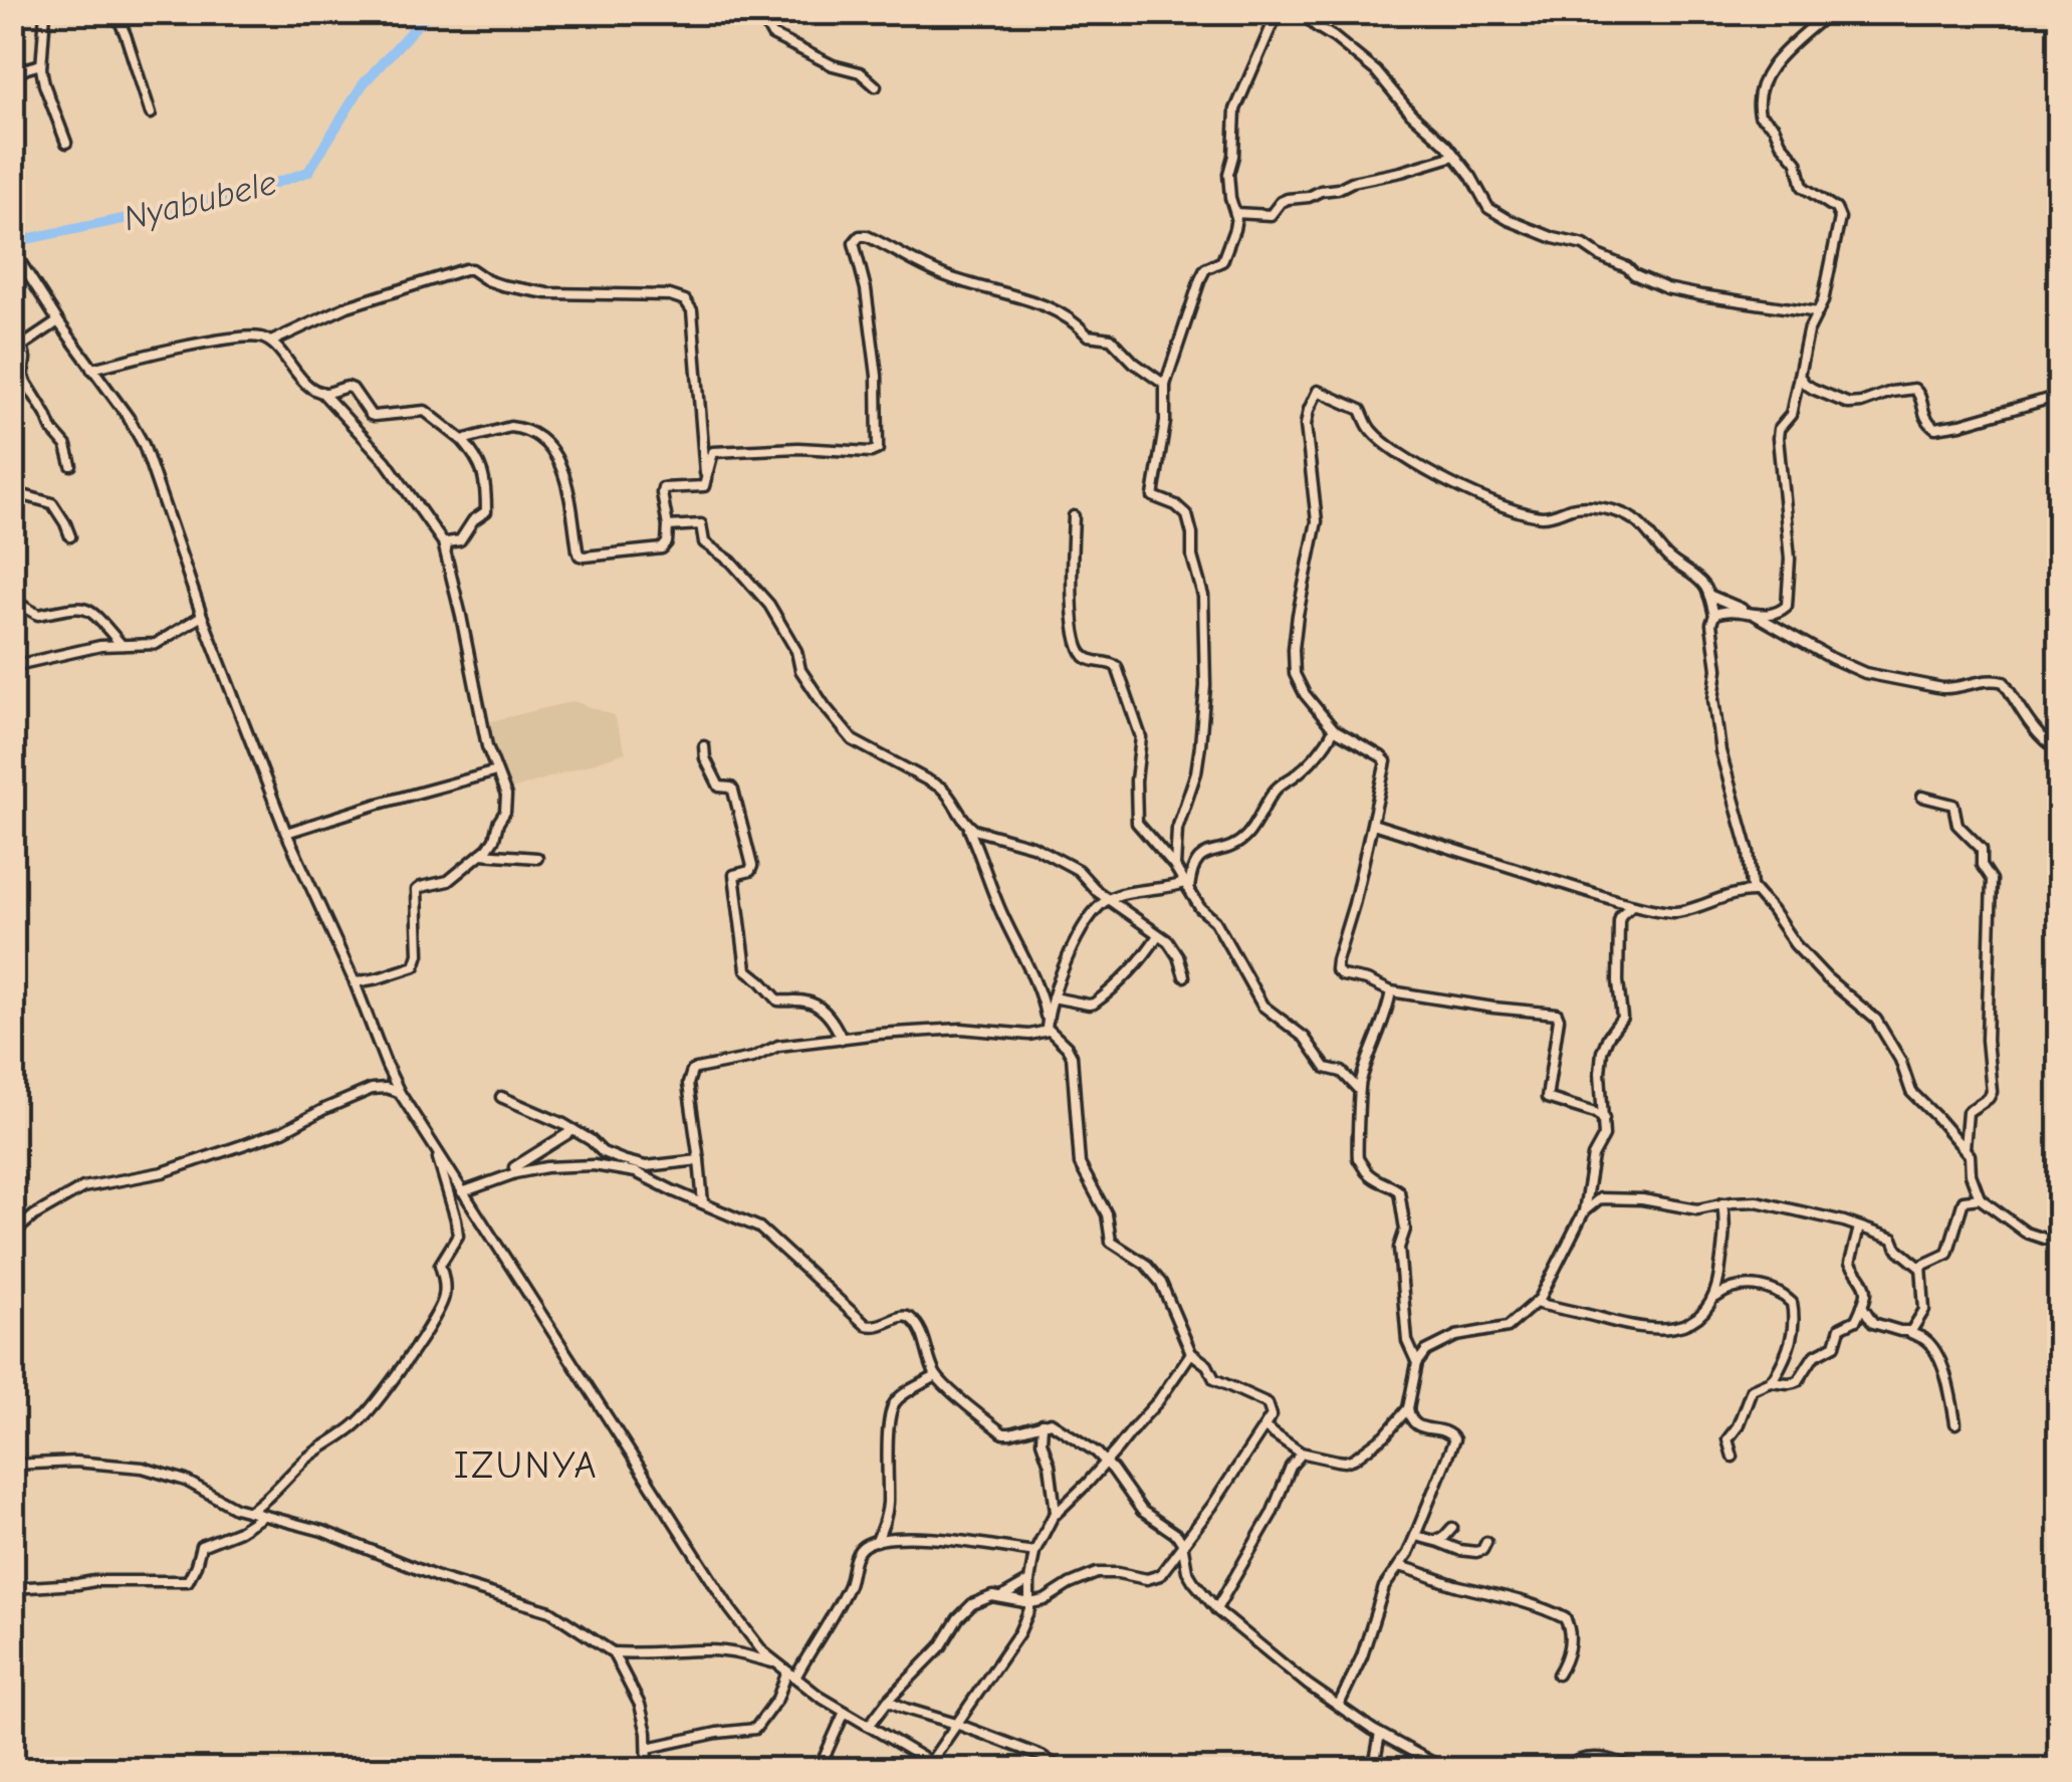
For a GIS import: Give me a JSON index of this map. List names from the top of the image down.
{
  "districts": ["IZUNYA"],
  "water": ["Nyabubele"]
}
